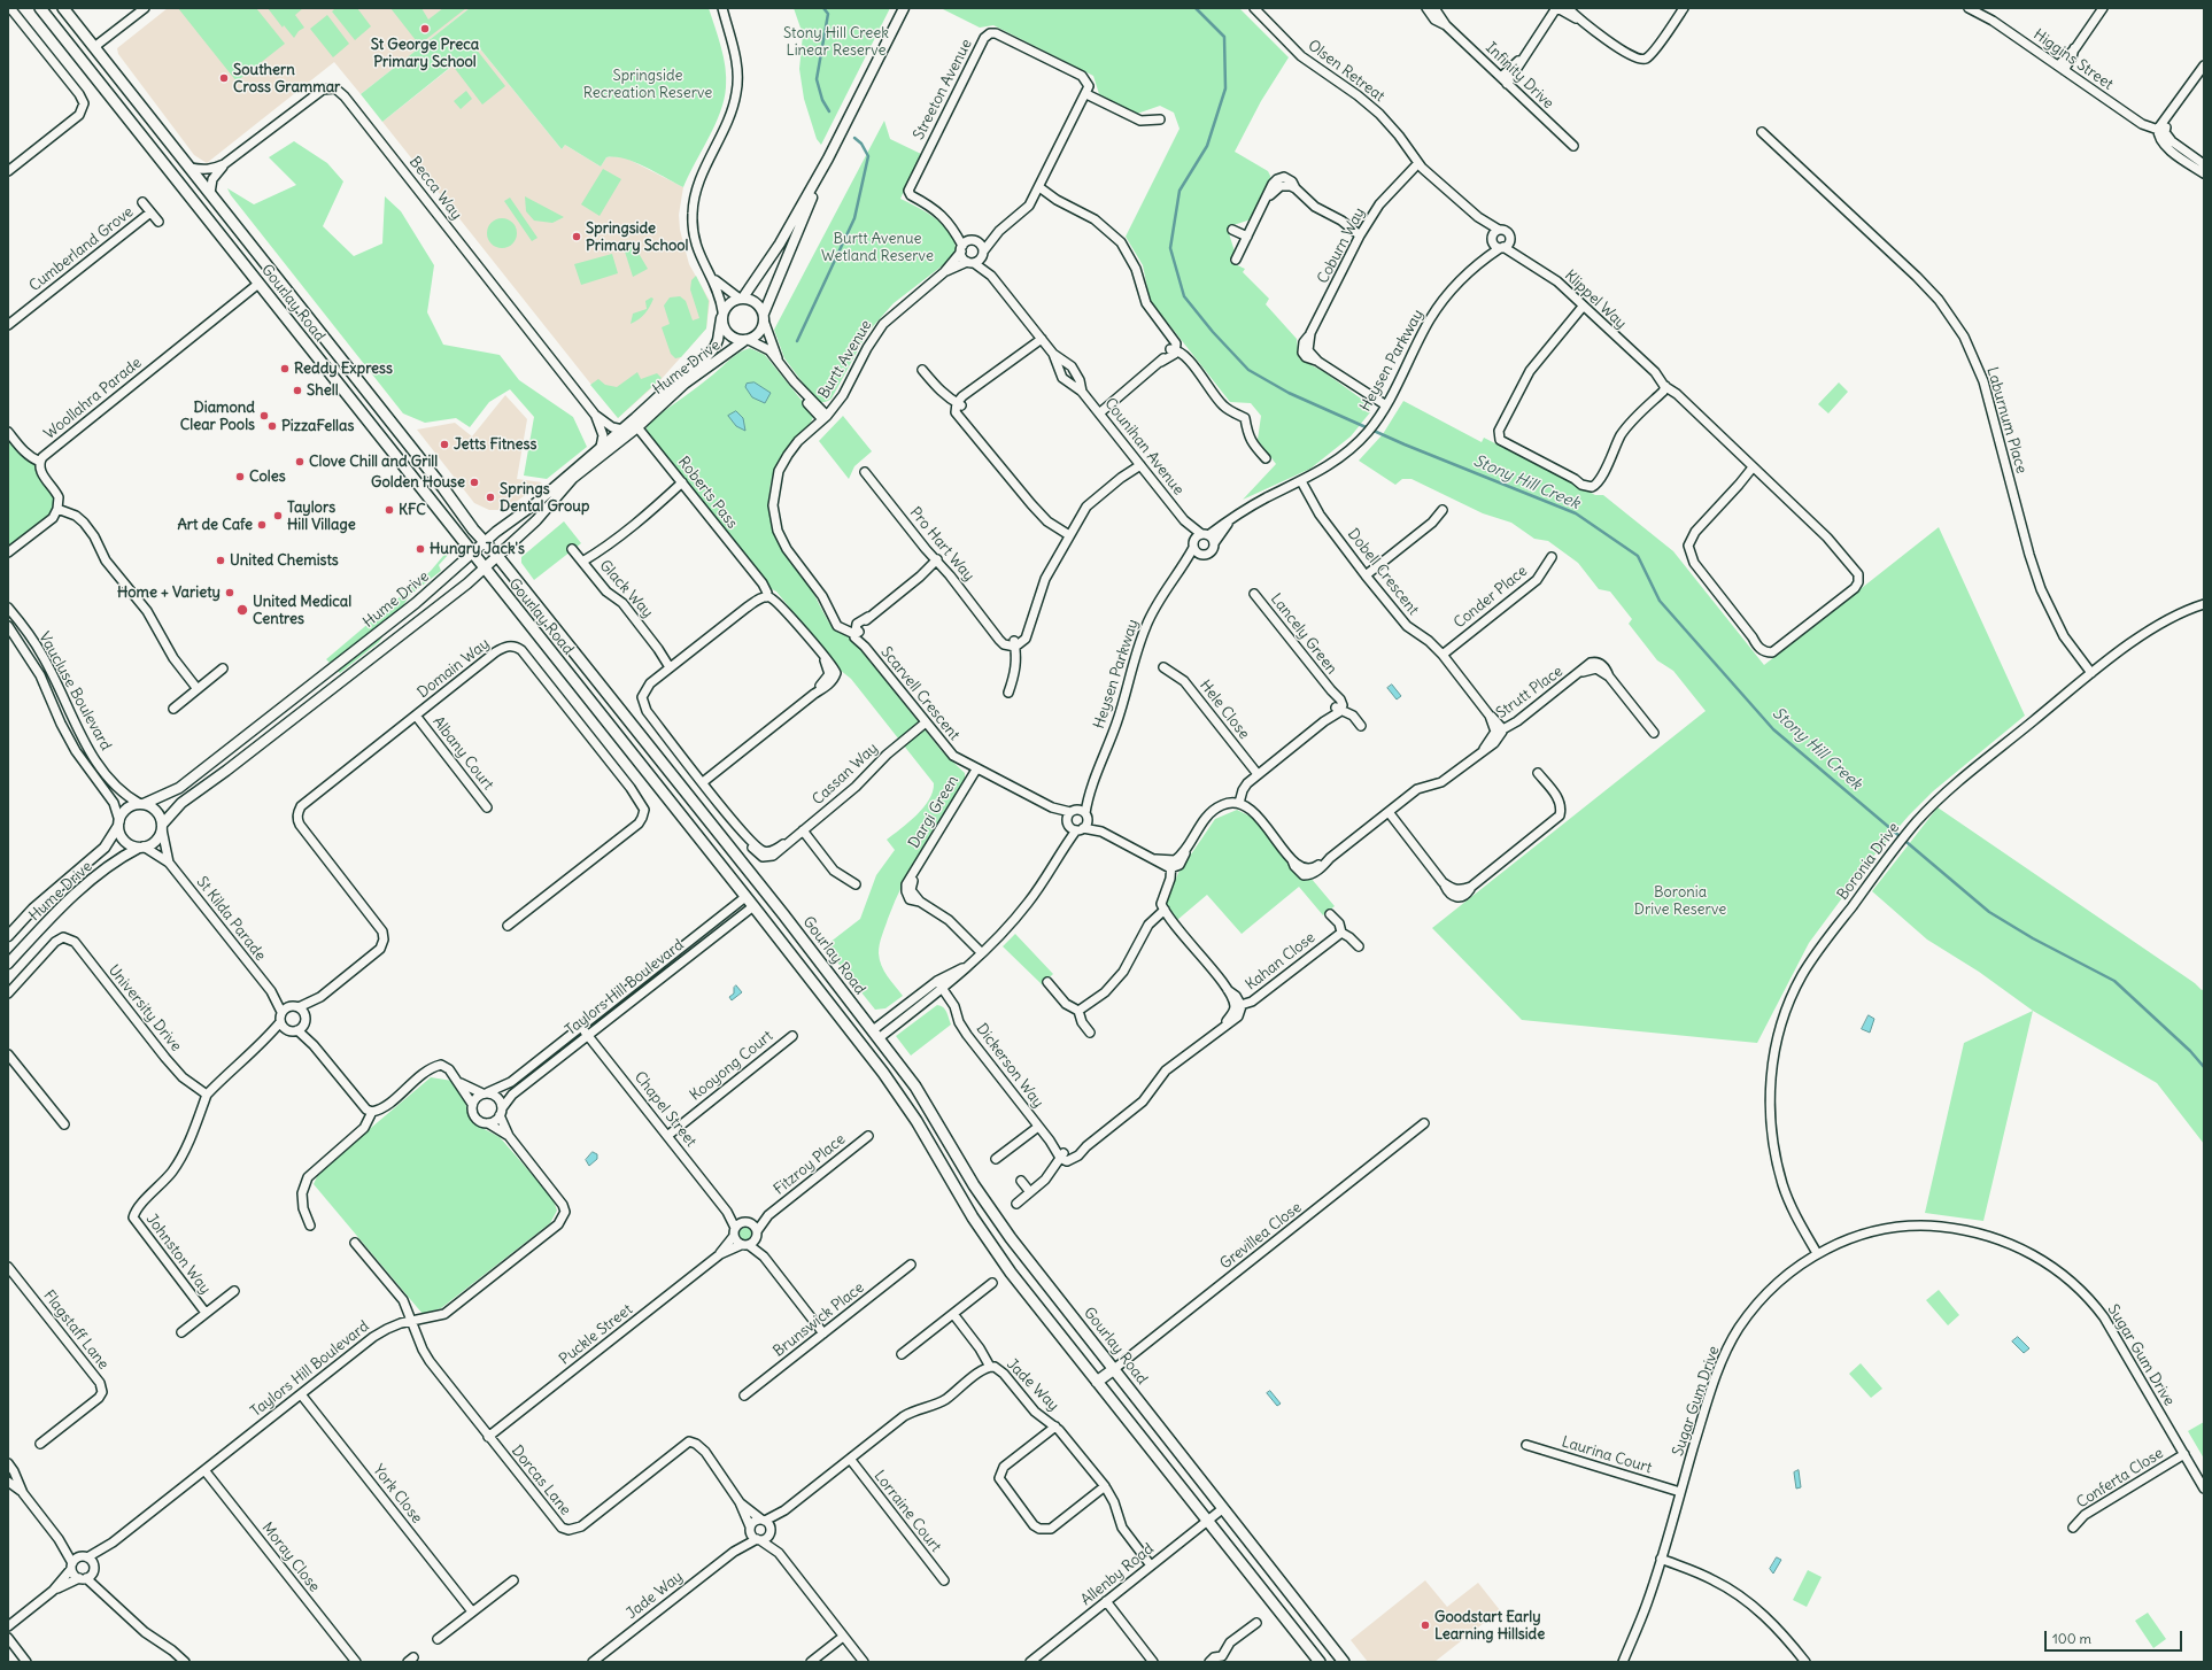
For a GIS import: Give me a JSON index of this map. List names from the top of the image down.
{
  "streets": {
    "main road": ["Gourlay Road", "Taylors Hill Boulevard"],
    "street": [
      "Higgins Street",
      "Olsen Retreat",
      "Infinity Drive",
      "Streeton Avenue",
      "Becca Way",
      "Coburn Way",
      "Cumberland Grove",
      "Klippel Way",
      "Burtt Avenue",
      "Heysen Parkway",
      "Hume Drive",
      "Woollahra Parade",
      "Laburnum Place",
      "Counihan Avenue",
      "Roberts Pass",
      "Pro Hart Way",
      "Dobell Crescent",
      "Glack Way",
      "Conder Place",
      "Lancely Green",
      "Domain Way",
      "Vaucluse Boulevard",
      "Strutt Place",
      "Scarvell Crescent",
      "Hele Close",
      "Albany Court",
      "Cassan Way",
      "Dargi Green",
      "Boronia Drive",
      "St Kilda Parade",
      "Kahan Close",
      "University Drive",
      "Kooyong Court",
      "Dickerson Way",
      "Chapel Street",
      "Fitzroy Place",
      "Grevillea Close",
      "Johnston Way",
      "Brunswick Place",
      "Flagstaff Lane",
      "Puckle Street",
      "Sugar Gum Drive",
      "Jade Way",
      "Laurina Court",
      "Conferta Close",
      "Dorcas Lane",
      "York Close",
      "Lorraine Court",
      "Moray Close",
      "Allenby Road"
    ]
  },
  "crossings": [
    ["Olsen Retreat", "Coburn Way"],
    ["Olsen Retreat", "Klippel Way"],
    ["Olsen Retreat", "Heysen Parkway"],
    ["Streeton Avenue", "Burtt Avenue"],
    ["Streeton Avenue", "Counihan Avenue"],
    ["Becca Way", "Gourlay Road"],
    ["Becca Way", "Hume Drive"],
    ["Coburn Way", "Heysen Parkway"],
    ["Klippel Way", "Heysen Parkway"],
    ["Gourlay Road", "Hume Drive"],
    ["Gourlay Road", "Woollahra Parade"],
    ["Gourlay Road", "Taylors Hill Boulevard"],
    ["Gourlay Road", "Grevillea Close"],
    ["Gourlay Road", "Allenby Road"],
    ["Burtt Avenue", "Counihan Avenue"],
    ["Burtt Avenue", "Scarvell Crescent"],
    ["Heysen Parkway", "Counihan Avenue"],
    ["Heysen Parkway", "Dobell Crescent"],
    ["Heysen Parkway", "Scarvell Crescent"],
    ["Hume Drive", "Roberts Pass"],
    ["Hume Drive", "Vaucluse Boulevard"],
    ["Hume Drive", "St Kilda Parade"],
    ["Laburnum Place", "Boronia Drive"],
    ["Roberts Pass", "Cassan Way"],
    ["Dobell Crescent", "Conder Place"],
    ["Dobell Crescent", "Strutt Place"],
    ["Glack Way", "Cassan Way"],
    ["Domain Way", "Albany Court"],
    ["Domain Way", "St Kilda Parade"],
    ["Vaucluse Boulevard", "St Kilda Parade"],
    ["Scarvell Crescent", "Cassan Way"],
    ["Scarvell Crescent", "Dargi Green"],
    ["Boronia Drive", "Sugar Gum Drive"],
    ["Taylors Hill Boulevard", "Chapel Street"],
    ["Taylors Hill Boulevard", "Dorcas Lane"],
    ["Taylors Hill Boulevard", "York Close"],
    ["Taylors Hill Boulevard", "Moray Close"],
    ["University Drive", "Johnston Way"],
    ["Kooyong Court", "Chapel Street"],
    ["Chapel Street", "Fitzroy Place"],
    ["Chapel Street", "Puckle Street"],
    ["Fitzroy Place", "Puckle Street"],
    ["Puckle Street", "Dorcas Lane"],
    ["Sugar Gum Drive", "Laurina Court"],
    ["Sugar Gum Drive", "Conferta Close"],
    ["Jade Way", "Dorcas Lane"],
    ["Jade Way", "Lorraine Court"],
    ["Jade Way", "Allenby Road"]
  ],
  "water": ["Stony Hill Creek"],
  "parks": [
    "Stony Hill Creek Linear Reserve",
    "Springside Recreation Reserve",
    "Burtt Avenue Wetland Reserve",
    "Boronia Drive Reserve"
  ],
  "places": [
    "St George Preca Primary School",
    "Southern Cross Grammar",
    "Springside Primary School",
    "Reddy Express",
    "Shell",
    "Diamond Clear Pools",
    "PizzaFellas",
    "Jetts Fitness",
    "Clove Chill and Grill",
    "Coles",
    "Golden House",
    "Springs Dental Group",
    "KFC",
    "Taylors Hill Village",
    "Art de Cafe",
    "Hungry Jack's",
    "United Chemists",
    "Home + Variety",
    "United Medical Centres",
    "Goodstart Early Learning Hillside"
  ],
  "scale_bar": "100 m"
}
